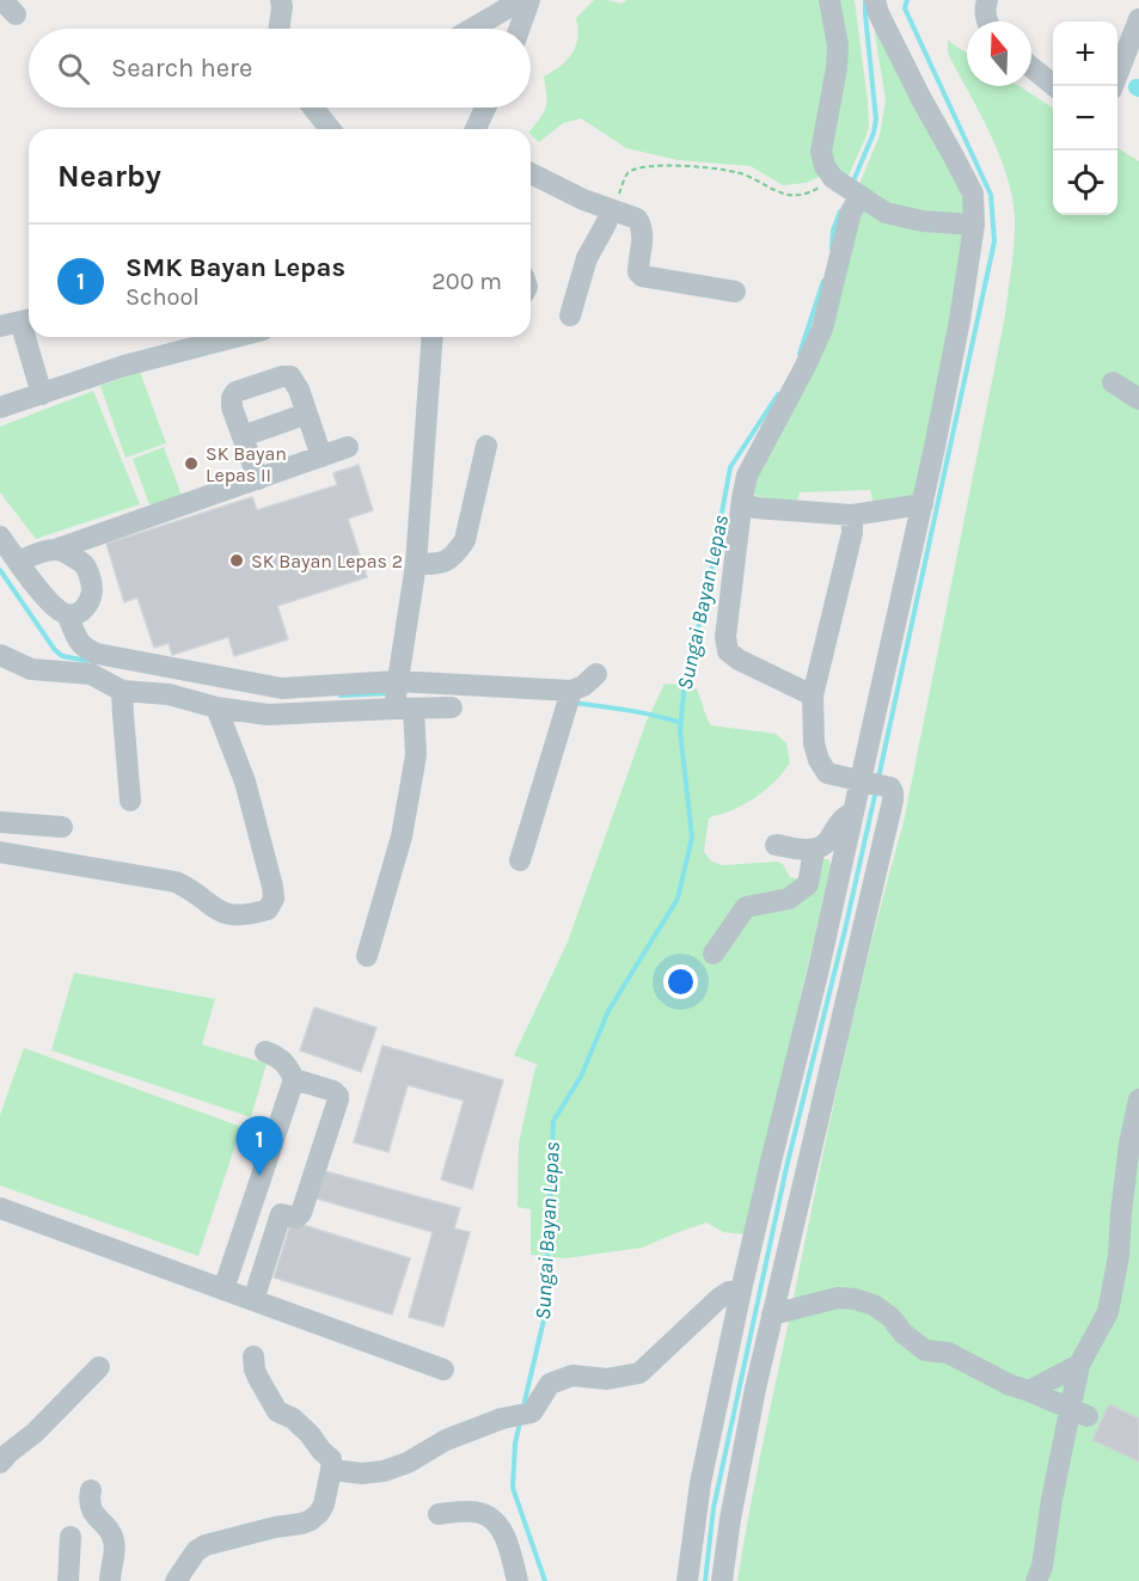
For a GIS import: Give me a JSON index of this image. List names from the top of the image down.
{
  "water": ["Sungai Bayan Lepas"],
  "places": ["SK Bayan Lepas II", "SK Bayan Lepas 2"],
  "north": "top",
  "page": {
    "map_buttons": ["+", "−"],
    "search": "Search here",
    "heading": "Nearby",
    "list": [
      {
        "mark": "1",
        "name": "SMK Bayan Lepas",
        "note": "School",
        "value": "200 m"
      }
    ],
    "pins": "1"
  }
}
